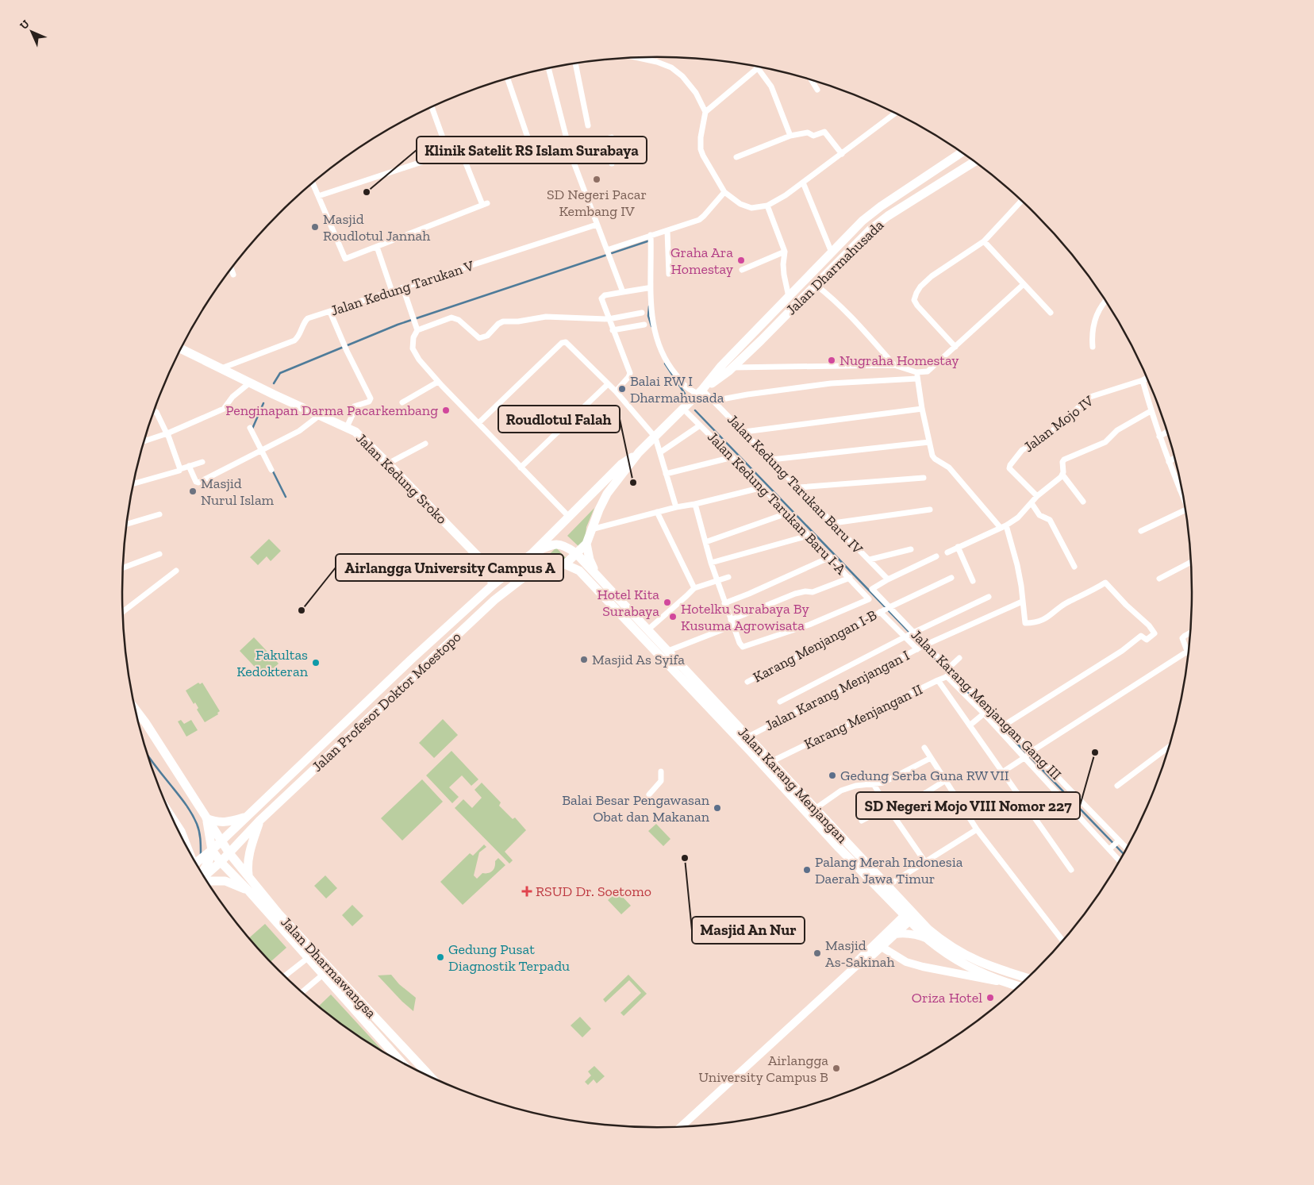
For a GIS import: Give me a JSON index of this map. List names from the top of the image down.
{
  "streets": {
    "main road": [
      "Jalan Dharmahusada",
      "Jalan Kedung Sroko",
      "Jalan Profesor Doktor Moestopo",
      "Jalan Karang Menjangan",
      "Jalan Dharmawangsa"
    ],
    "street": [
      "Jalan Kedung Tarukan V",
      "Jalan Mojo IV",
      "Jalan Kedung Tarukan Baru IV",
      "Jalan Kedung Tarukan Baru I-A",
      "Karang Menjangan I-B",
      "Jalan Karang Menjangan I",
      "Jalan Karang Menjangan Gang III",
      "Karang Menjangan II"
    ]
  },
  "crossings": [
    ["Jalan Dharmahusada", "Jalan Kedung Tarukan Baru IV"],
    ["Jalan Dharmahusada", "Jalan Kedung Tarukan Baru I-A"],
    ["Jalan Dharmahusada", "Jalan Profesor Doktor Moestopo"],
    ["Jalan Kedung Tarukan V", "Jalan Kedung Sroko"],
    ["Jalan Kedung Sroko", "Jalan Profesor Doktor Moestopo"],
    ["Karang Menjangan I-B", "Jalan Karang Menjangan Gang III"],
    ["Jalan Karang Menjangan I", "Jalan Karang Menjangan Gang III"],
    ["Jalan Karang Menjangan I", "Jalan Karang Menjangan"],
    ["Jalan Profesor Doktor Moestopo", "Jalan Karang Menjangan"],
    ["Jalan Profesor Doktor Moestopo", "Jalan Dharmawangsa"],
    ["Jalan Karang Menjangan Gang III", "Karang Menjangan II"],
    ["Karang Menjangan II", "Jalan Karang Menjangan"]
  ],
  "places": {
    "other": [
      "SD Negeri Pacar Kembang IV",
      "Klinik Satelit RS Islam Surabaya",
      "Masjid Roudlotul Jannah",
      "Graha Ara Homestay",
      "Nugraha Homestay",
      "Balai RW I Dharmahusada",
      "Penginapan Darma Pacarkembang",
      "Roudlotul Falah",
      "Masjid Nurul Islam",
      "Hotel Kita Surabaya",
      "Airlangga University Campus A",
      "Hotelku Surabaya By Kusuma Agrowisata",
      "Masjid As Syifa",
      "Fakultas Kedokteran",
      "SD Negeri Mojo VIII Nomor 227",
      "Gedung Serba Guna RW VII",
      "Balai Besar Pengawasan Obat dan Makanan",
      "Masjid An Nur",
      "Palang Merah Indonesia Daerah Jawa Timur",
      "Masjid As-Sakinah",
      "Gedung Pusat Diagnostik Terpadu",
      "Oriza Hotel",
      "Airlangga University Campus B"
    ],
    "health": ["RSUD Dr. Soetomo"]
  },
  "north": "top left"
}
